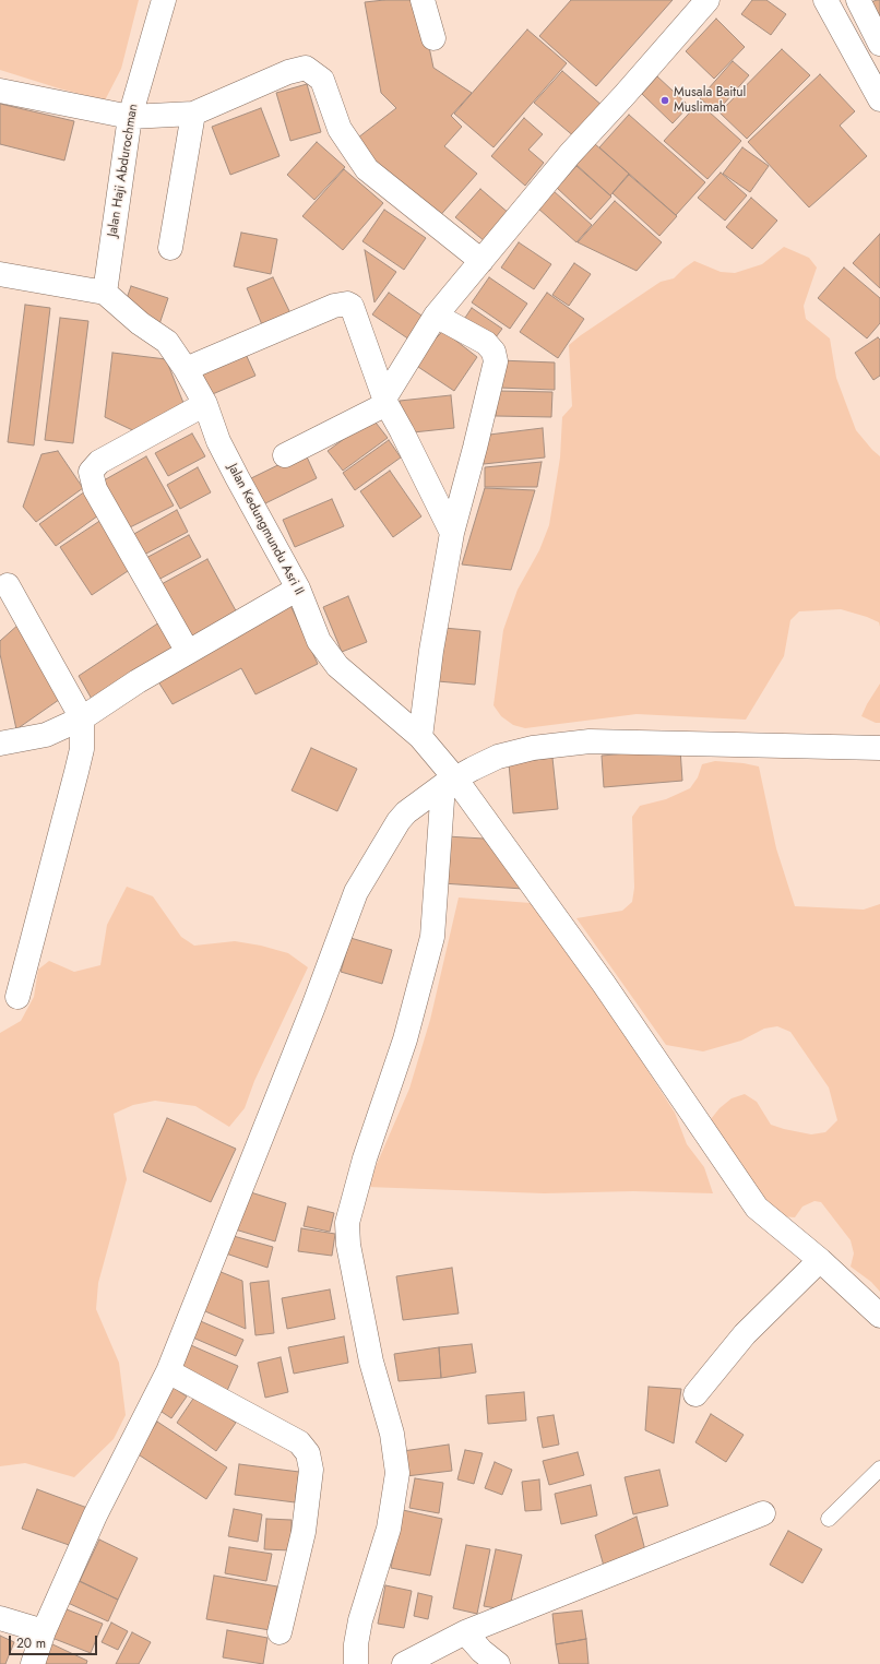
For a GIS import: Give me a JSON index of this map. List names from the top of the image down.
{
  "streets": {
    "street": ["Jalan Haji Abdurochman", "Jalan Kedungmundu Asri II"]
  },
  "crossings": [
    ["Jalan Haji Abdurochman", "Jalan Kedungmundu Asri II"]
  ],
  "places": ["Musala Baitul Muslimah"],
  "scale_bar": "20 m"
}
